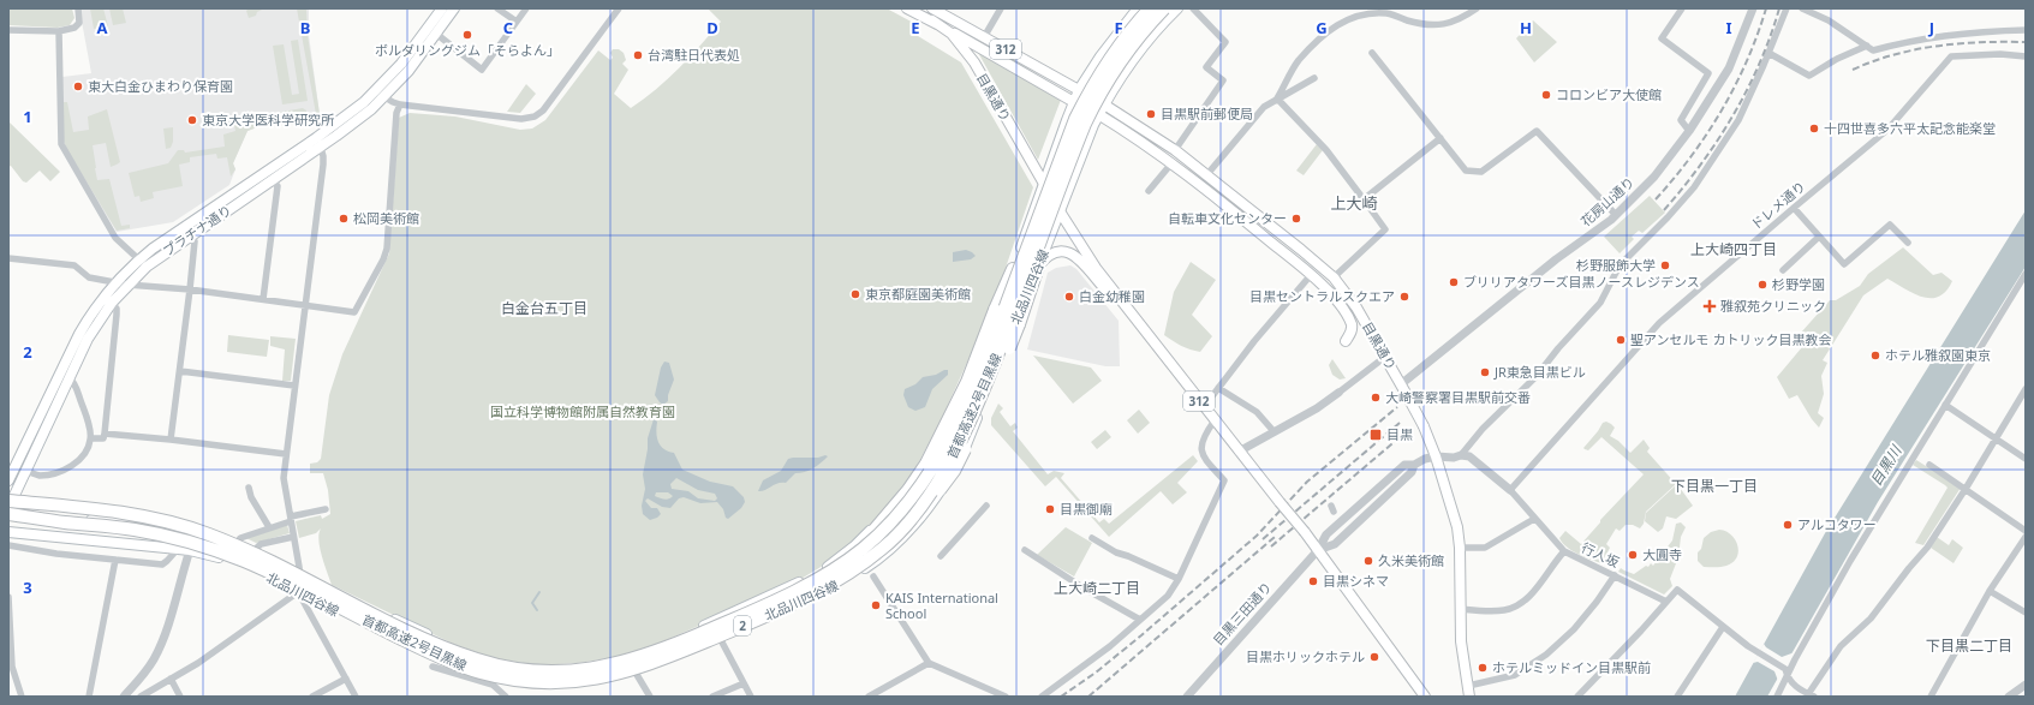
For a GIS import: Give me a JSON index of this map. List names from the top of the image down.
{
  "streets": {
    "highway": ["首都高速2号目黒線", "2"],
    "main road": [
      "312",
      "目黒通り",
      "プラチナ通り",
      "北品川四谷線"
    ],
    "street": [
      "花房山通り",
      "ドレメ通り",
      "行人坂",
      "目黒三田通り"
    ]
  },
  "crossings": [
    ["312", "北品川四谷線"],
    ["312", "目黒三田通り"],
    ["目黒通り", "花房山通り"],
    ["目黒通り", "北品川四谷線"],
    ["目黒通り", "目黒三田通り"],
    ["ドレメ通り", "行人坂"]
  ],
  "districts": [
    "上大崎",
    "上大崎四丁目",
    "白金台五丁目",
    "下目黒一丁目",
    "上大崎二丁目",
    "下目黒二丁目"
  ],
  "water": ["目黒川"],
  "parks": ["国立科学博物館附属自然教育園"],
  "places": {
    "other": [
      "ボルダリングジム「そらよん」",
      "台湾駐日代表処",
      "東大白金ひまわり保育園",
      "コロンビア大使館",
      "目黒駅前郵便局",
      "東京大学医科学研究所",
      "十四世喜多六平太記念能楽堂",
      "松岡美術館",
      "自転車文化センター",
      "杉野服飾大学",
      "ブリリアタワーズ目黒ノースレジデンス",
      "杉野学園",
      "東京都庭園美術館",
      "白金幼稚園",
      "目黒セントラルスクエア",
      "聖アンセルモ カトリック目黒教会",
      "ホテル雅叙園東京",
      "JR東急目黒ビル",
      "大崎警察署目黒駅前交番",
      "目黒御廟",
      "アルコタワー",
      "大圓寺",
      "久米美術館",
      "目黒シネマ",
      "KAIS International School",
      "目黒ホリックホテル",
      "ホテルミッドイン目黒駅前"
    ],
    "health": ["雅叙苑クリニック"],
    "transit": ["目黒"]
  },
  "grid": {
    "columns": [
      "A",
      "B",
      "C",
      "D",
      "E",
      "F",
      "G",
      "H",
      "I",
      "J"
    ],
    "rows": ["1", "2", "3"]
  }
}
